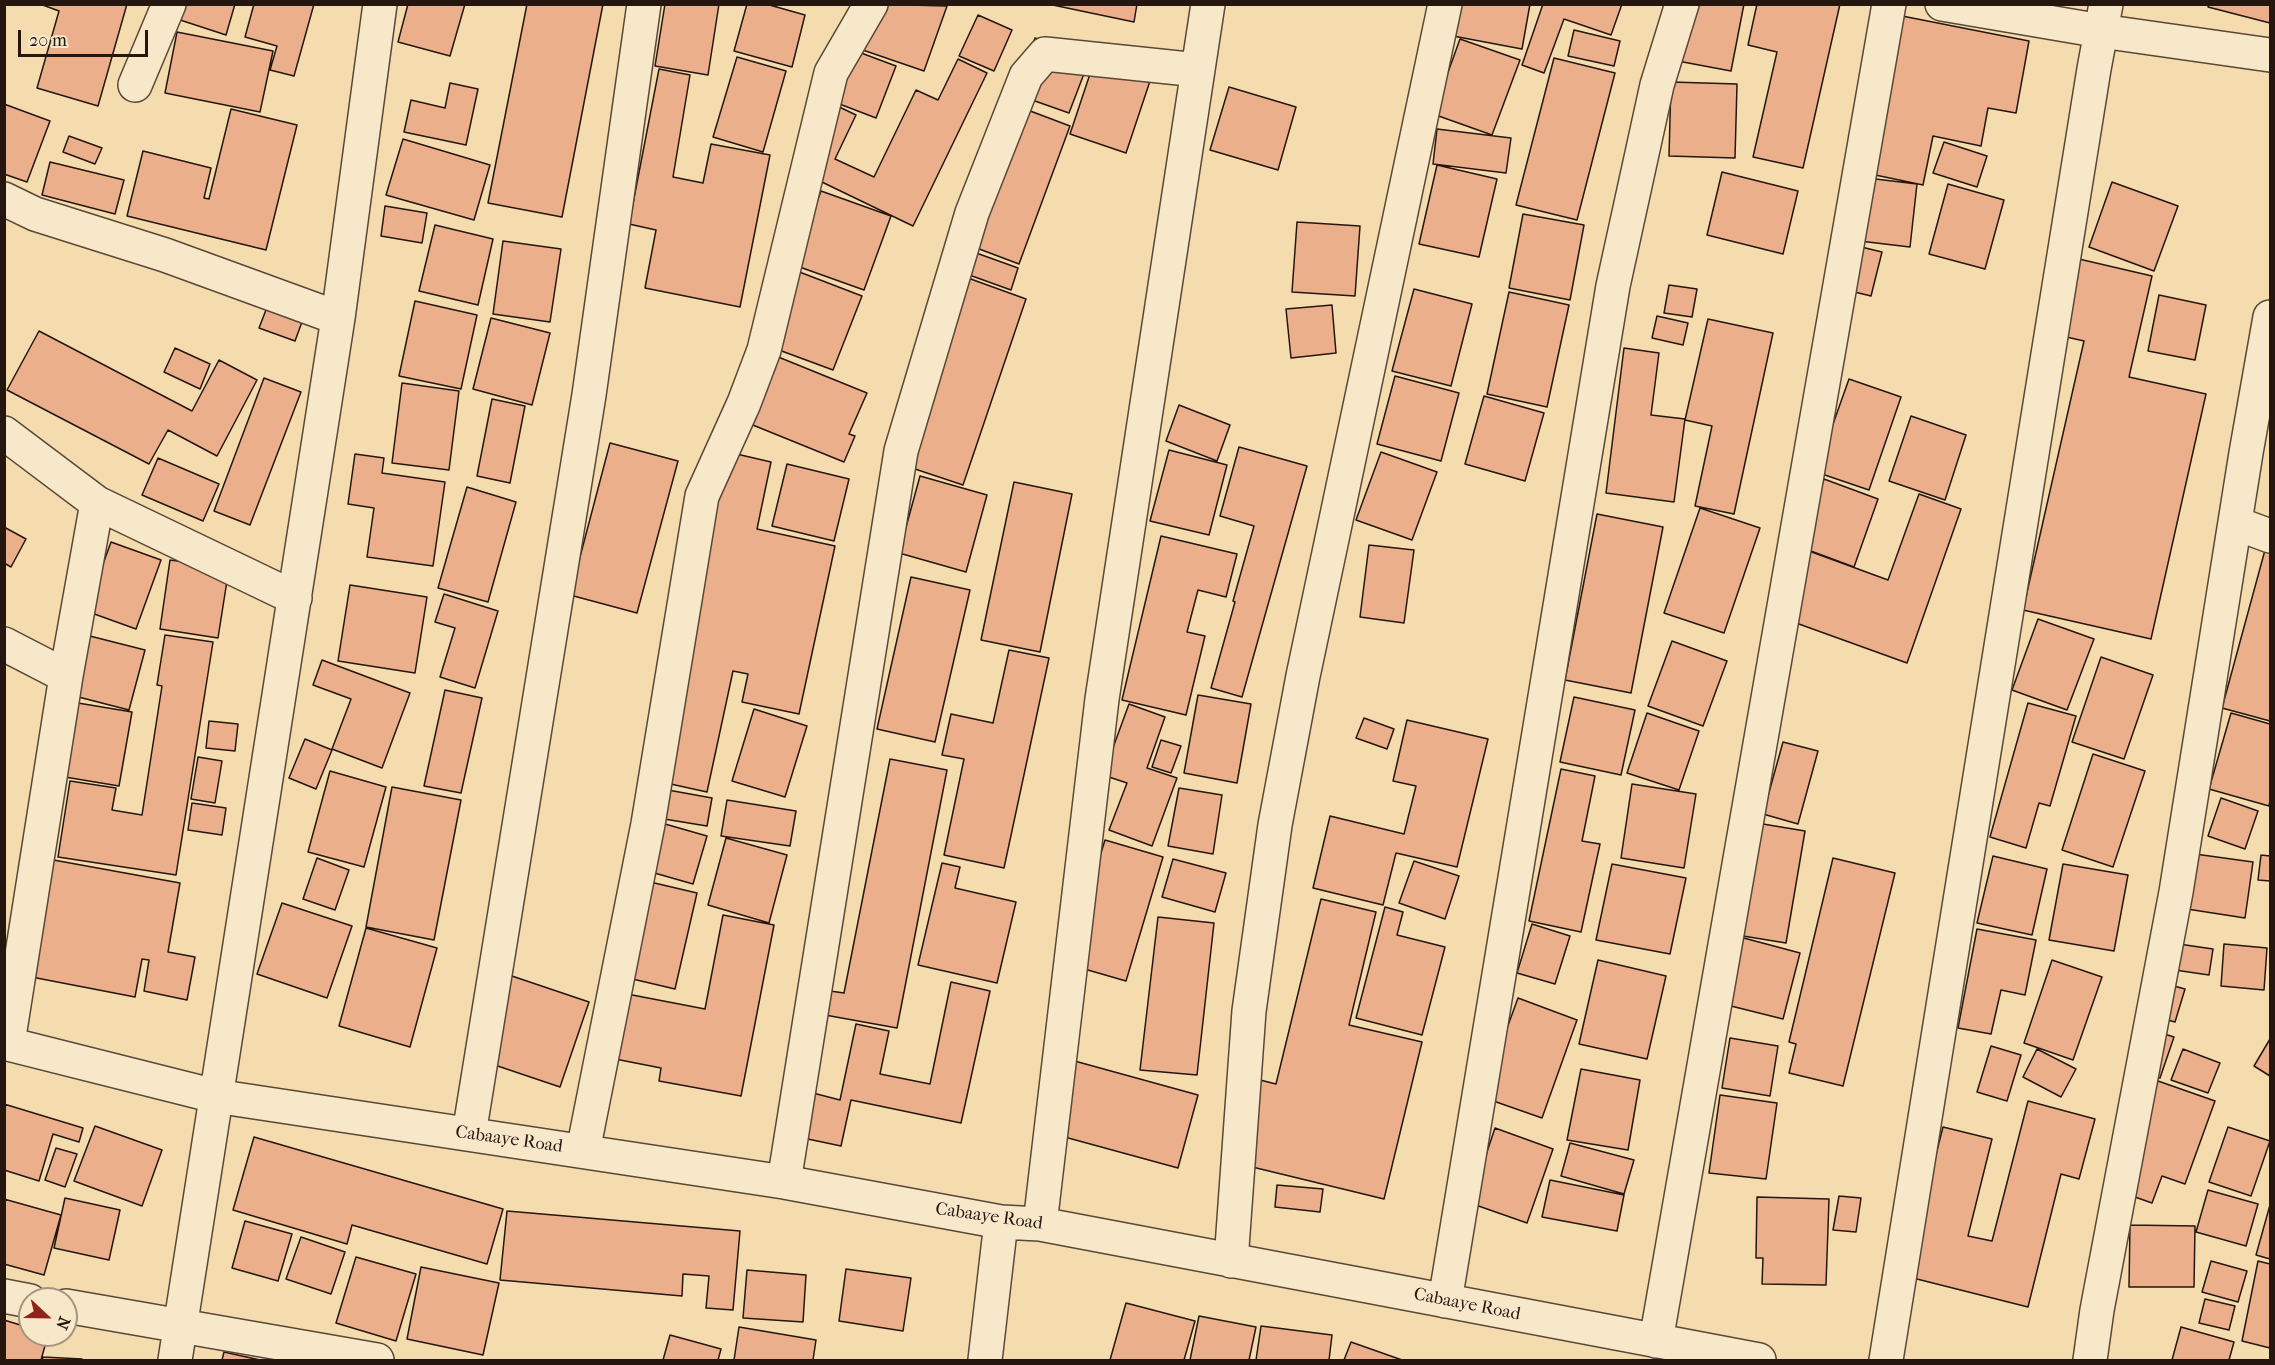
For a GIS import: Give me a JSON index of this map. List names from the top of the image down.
{
  "streets": {
    "street": ["Cabaaye Road"]
  },
  "scale_bar": "20 m",
  "north": "right"
}
